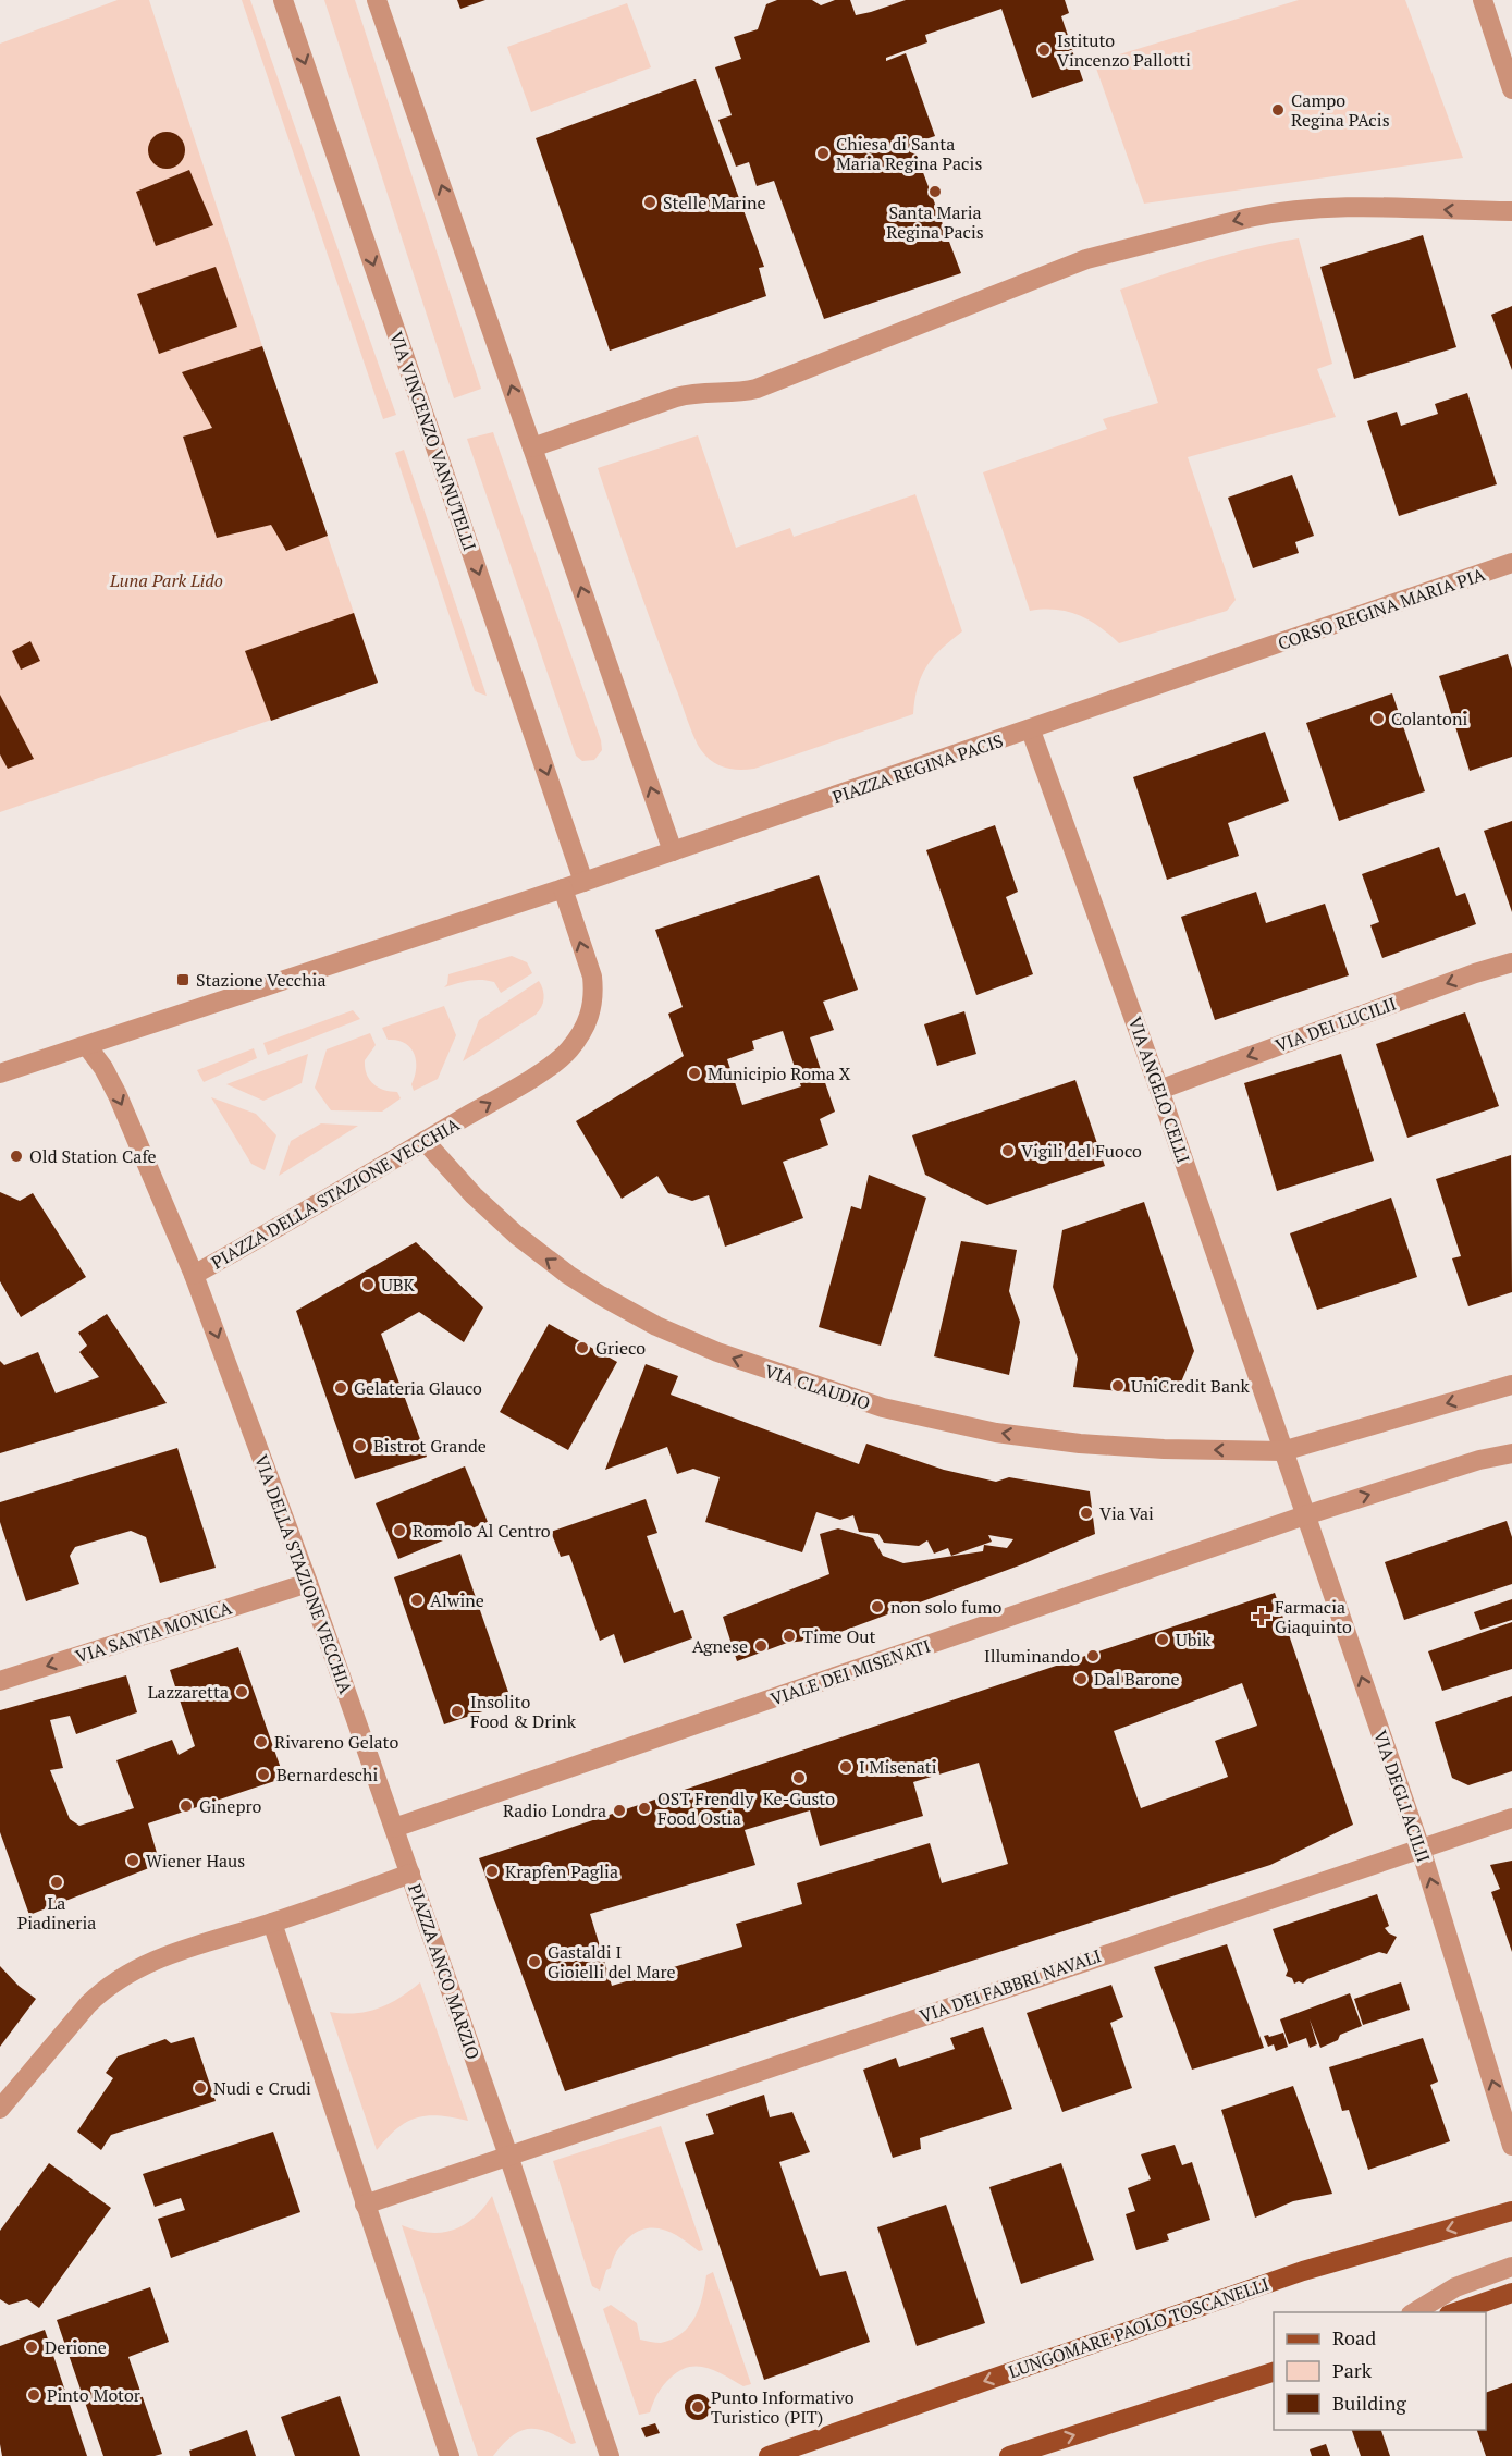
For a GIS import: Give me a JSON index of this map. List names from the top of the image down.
{
  "streets": {
    "main road": ["LUNGOMARE PAOLO TOSCANELLI"],
    "street": [
      "VIA VINCENZO VANNUTELLI",
      "CORSO REGINA MARIA PIA",
      "PIAZZA REGINA PACIS",
      "VIA DEI LUCILII",
      "VIA ANGELO CELLI",
      "PIAZZA DELLA STAZIONE VECCHIA",
      "VIA CLAUDIO",
      "VIA DELLA STAZIONE VECCHIA",
      "VIA SANTA MONICA",
      "VIALE DEI MISENATI",
      "VIA DEGLI ACILII",
      "PIAZZA ANCO MARZIO",
      "VIA DEI FABBRI NAVALI"
    ]
  },
  "crossings": [
    ["VIA VINCENZO VANNUTELLI", "PIAZZA REGINA PACIS"],
    ["CORSO REGINA MARIA PIA", "PIAZZA REGINA PACIS"],
    ["PIAZZA REGINA PACIS", "VIA ANGELO CELLI"],
    ["VIA DEI LUCILII", "VIA ANGELO CELLI"],
    ["VIA ANGELO CELLI", "VIA CLAUDIO"],
    ["VIA ANGELO CELLI", "VIA DEGLI ACILII"],
    ["PIAZZA DELLA STAZIONE VECCHIA", "VIA CLAUDIO"],
    ["PIAZZA DELLA STAZIONE VECCHIA", "VIA DELLA STAZIONE VECCHIA"],
    ["VIA CLAUDIO", "VIA DEGLI ACILII"],
    ["VIA DELLA STAZIONE VECCHIA", "VIA SANTA MONICA"],
    ["VIA DELLA STAZIONE VECCHIA", "VIALE DEI MISENATI"],
    ["VIA DELLA STAZIONE VECCHIA", "PIAZZA ANCO MARZIO"],
    ["VIALE DEI MISENATI", "VIA DEGLI ACILII"],
    ["VIA DEGLI ACILII", "VIA DEI FABBRI NAVALI"],
    ["PIAZZA ANCO MARZIO", "VIA DEI FABBRI NAVALI"]
  ],
  "one_way": [
    "VIA DEI LUCILII",
    "VIA CLAUDIO",
    "VIA DELLA STAZIONE VECCHIA",
    "VIA SANTA MONICA",
    "VIA DEGLI ACILII"
  ],
  "parks": ["Luna Park Lido"],
  "places": {
    "other": [
      "Istituto Vincenzo Pallotti",
      "Campo Regina PAcis",
      "Chiesa di Santa Maria Regina Pacis",
      "Santa Maria Regina Pacis",
      "Stelle Marine",
      "Colantoni",
      "Municipio Roma X",
      "Vigili del Fuoco",
      "Old Station Cafe",
      "UBK",
      "Grieco",
      "UniCredit Bank",
      "Gelateria Glauco",
      "Bistrot Grande",
      "Via Vai",
      "Romolo Al Centro",
      "Alwine",
      "non solo fumo",
      "Time Out",
      "Ubik",
      "Agnese",
      "Illuminando",
      "Dal Barone",
      "Lazzaretta",
      "Insolito Food & Drink",
      "Rivareno Gelato",
      "I Misenati",
      "Bernardeschi",
      "Ke-Gusto",
      "Ginepro",
      "OST Frendly Food Ostia",
      "Radio Londra",
      "Wiener Haus",
      "Krapfen Paglia",
      "La Piadineria",
      "Gastaldi I Gioielli del Mare",
      "Nudi e Crudi",
      "Derione",
      "Pinto Motor",
      "Punto Informativo Turistico (PIT)"
    ],
    "transit": ["Stazione Vecchia"],
    "health": ["Farmacia Giaquinto"]
  },
  "legend": ["Road", "Park", "Building"]
}
